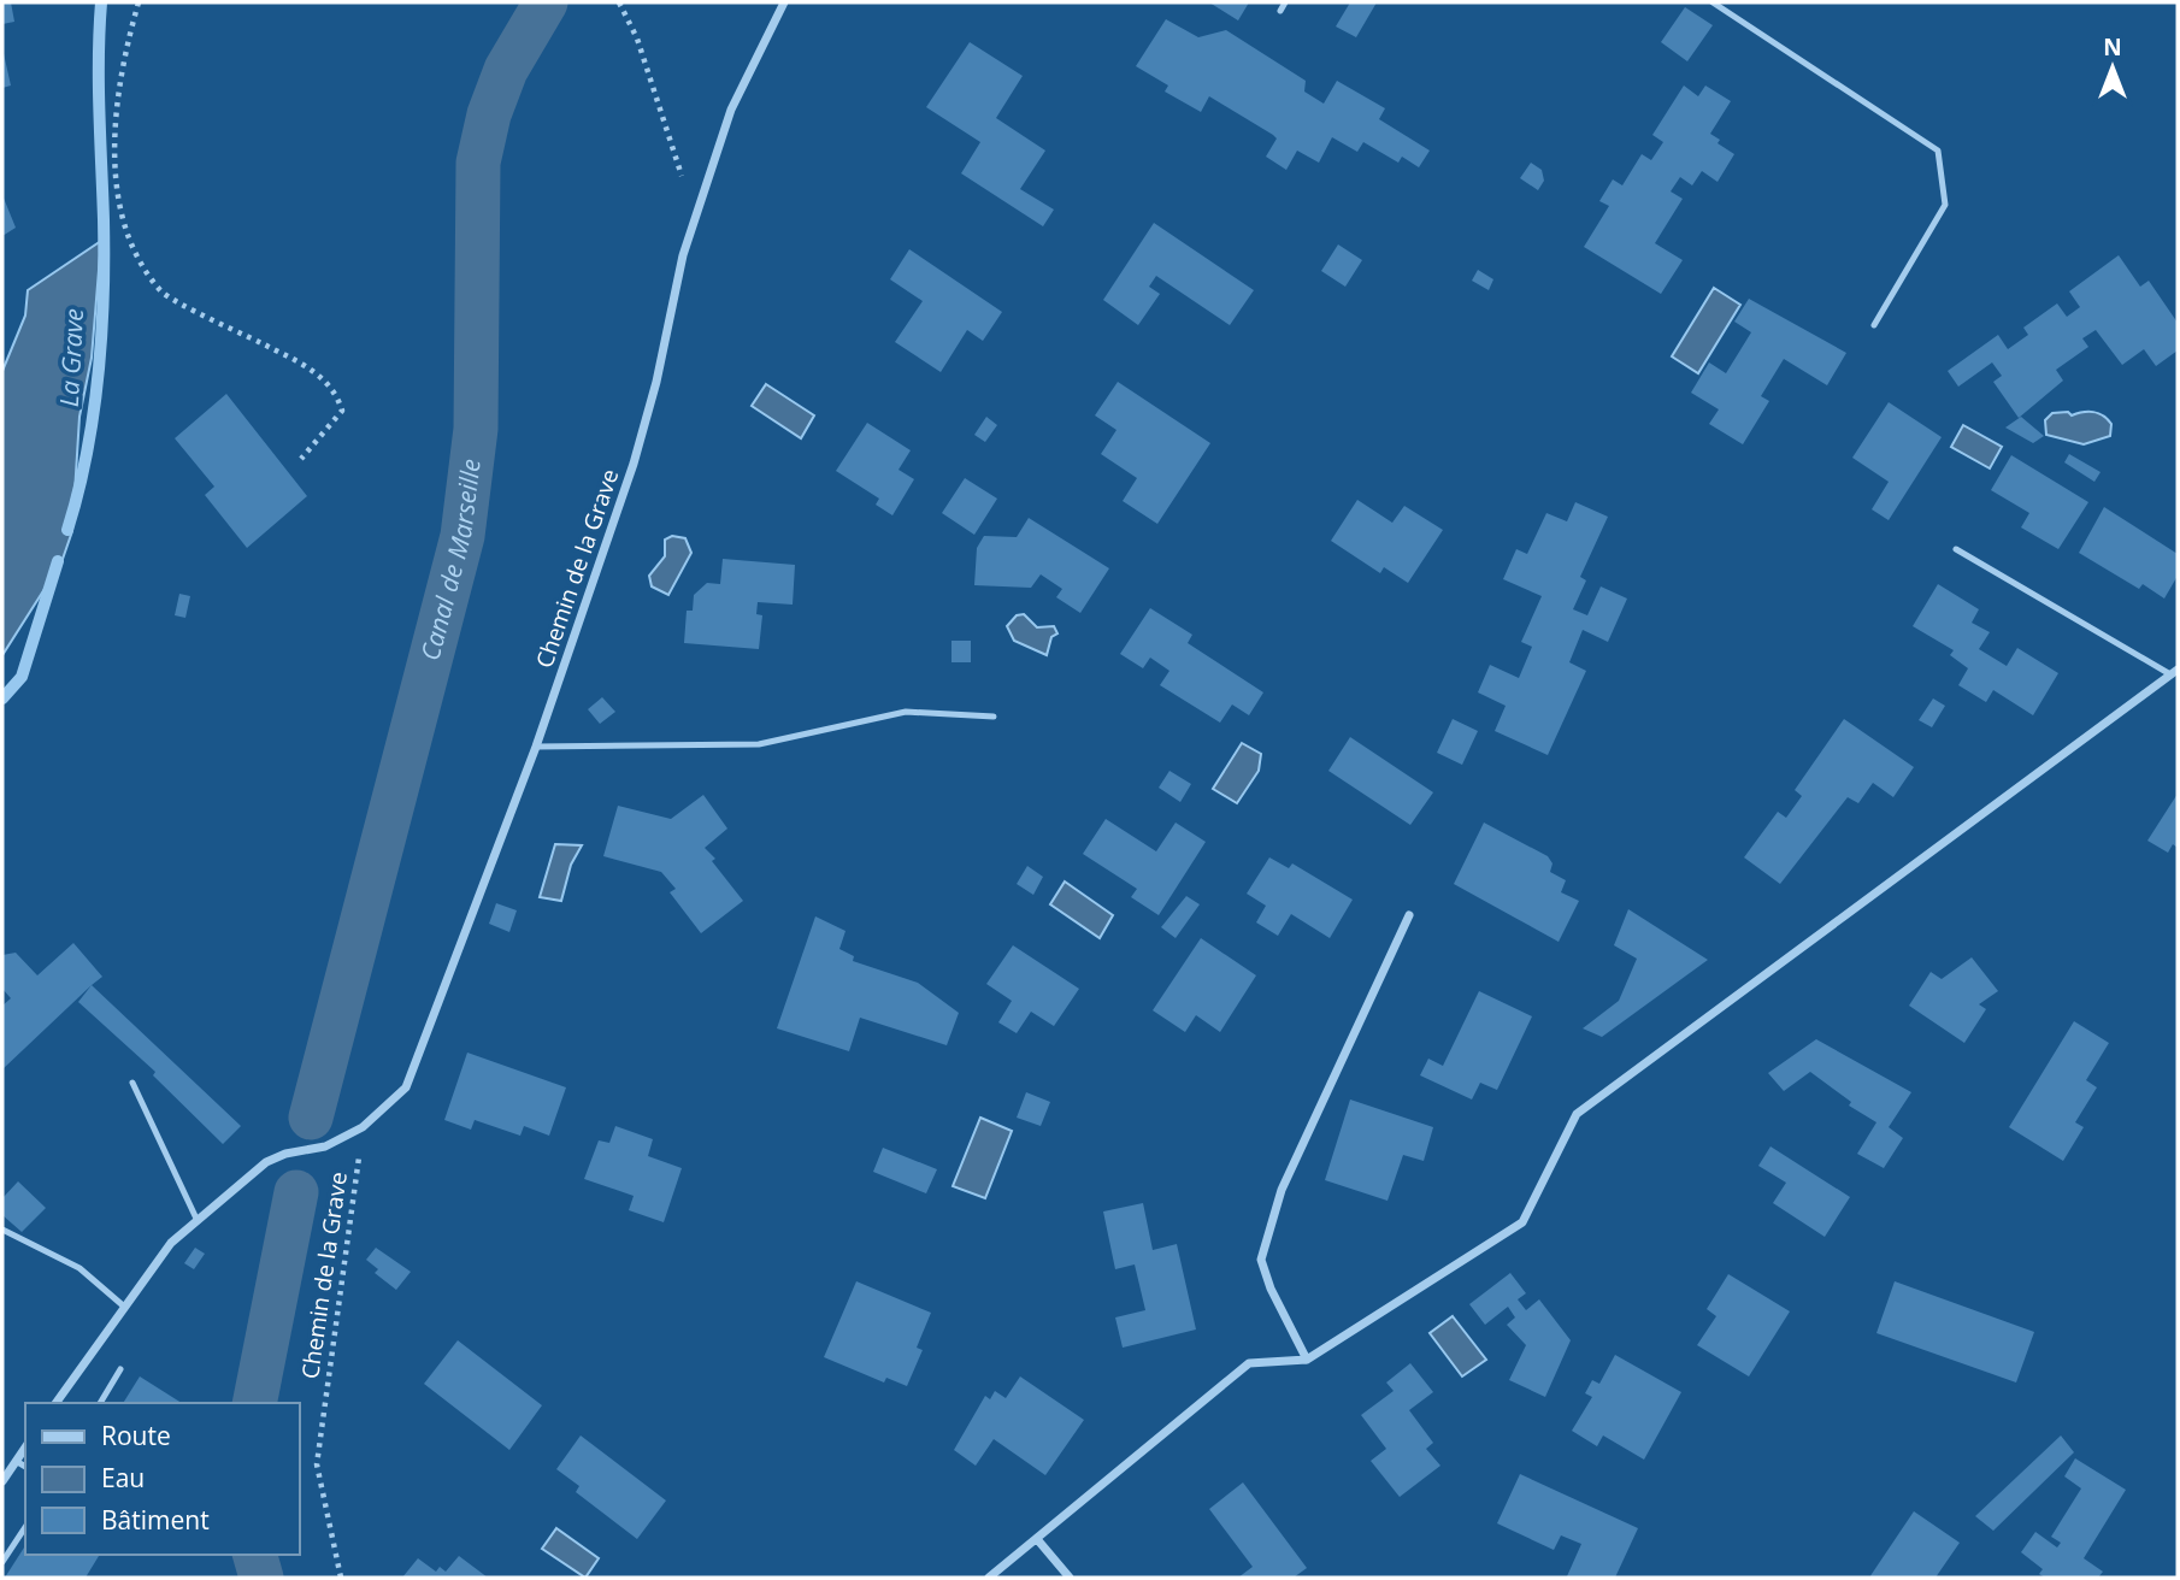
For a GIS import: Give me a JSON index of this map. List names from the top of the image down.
{
  "streets": {
    "street": ["Chemin de la Grave"]
  },
  "water": ["La Grave", "Canal de Marseille"],
  "legend": ["Route", "Eau", "Bâtiment"],
  "north": "top"
}
